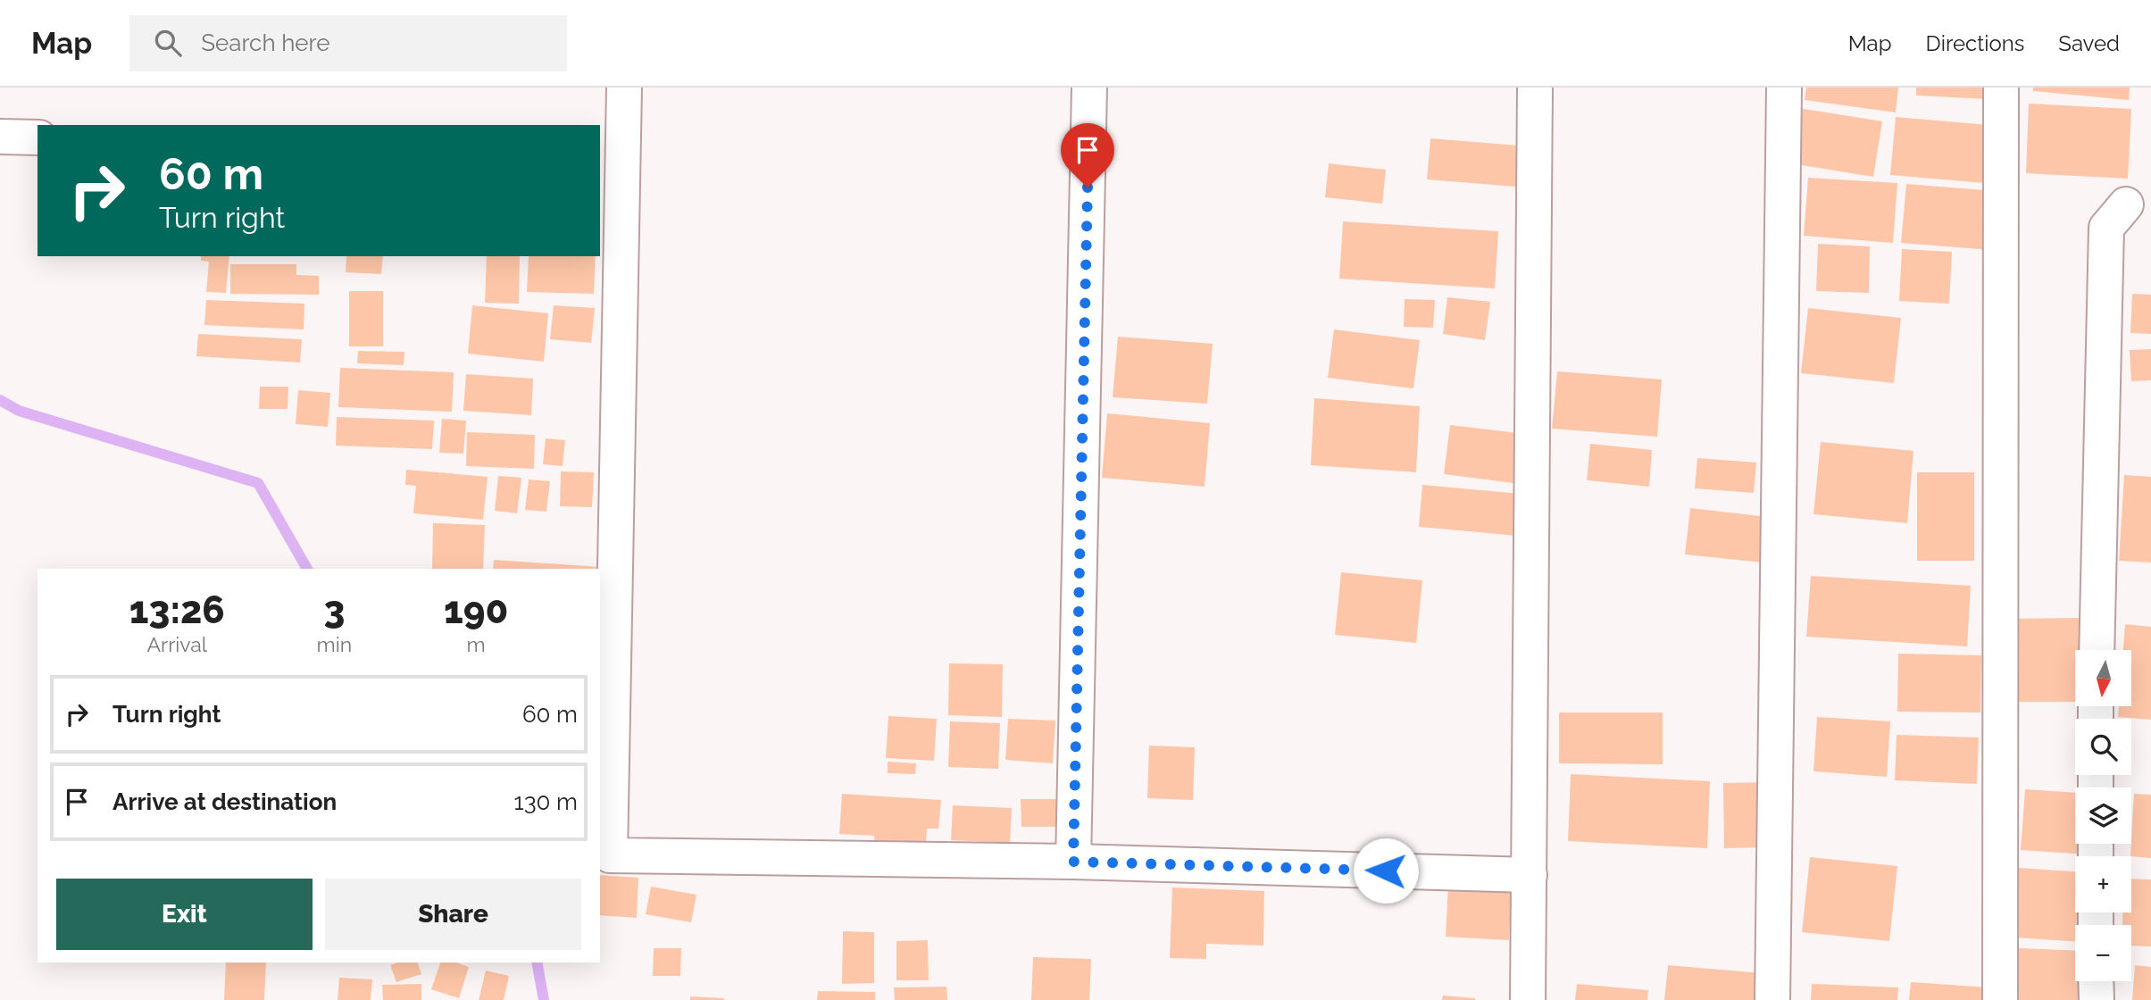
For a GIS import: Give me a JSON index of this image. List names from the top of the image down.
{
  "north": "bottom",
  "page": {
    "header": "Map",
    "search": "Search here",
    "nav": ["Map", "Directions", "Saved"],
    "turn": ["60 m", "Turn right"],
    "eta": [
      "13:26",
      "Arrival",
      "3",
      "min",
      "190",
      "m"
    ],
    "map_buttons": ["+", "−"],
    "list": [
      {
        "name": "Turn right",
        "value": "60 m"
      },
      {
        "name": "Arrive at destination",
        "value": "130 m"
      }
    ],
    "buttons": ["Exit", "Share"]
  }
}
